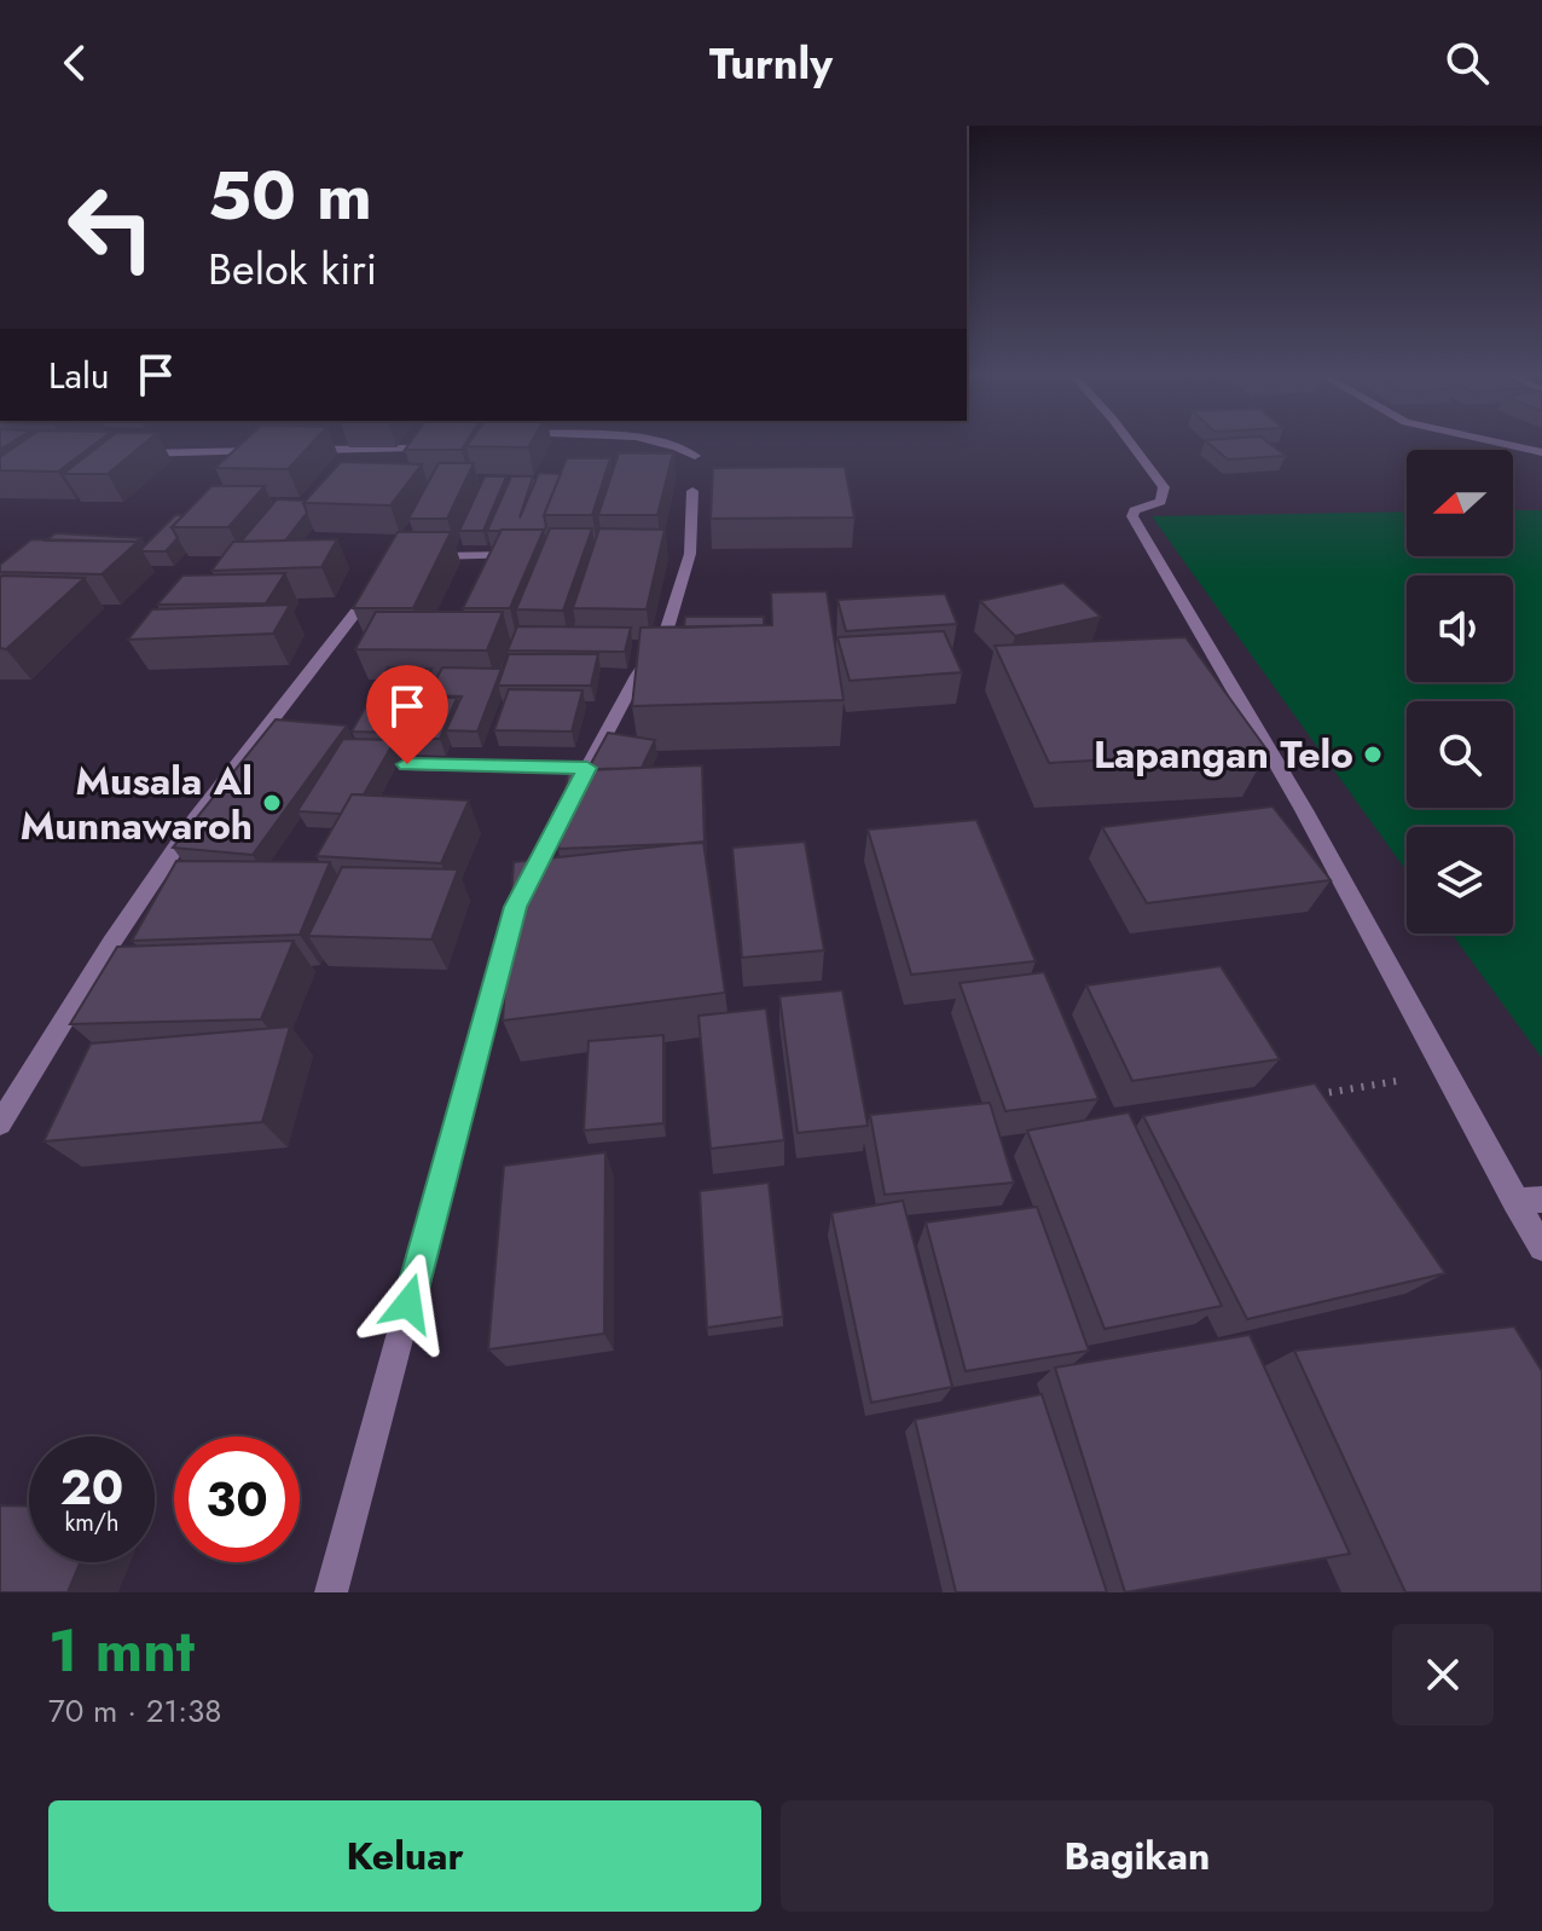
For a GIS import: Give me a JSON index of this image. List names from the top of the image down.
{
  "places": ["Lapangan Telo", "Musala Al Munnawaroh"],
  "north": "left",
  "page": {
    "header": "Turnly",
    "turn": ["50 m", "Belok kiri"],
    "then": "Lalu",
    "speed": "20 km/h",
    "limit": "30",
    "heading": ["1 mnt", "70 m · 21:38"],
    "buttons": ["Keluar", "Bagikan"]
  }
}
